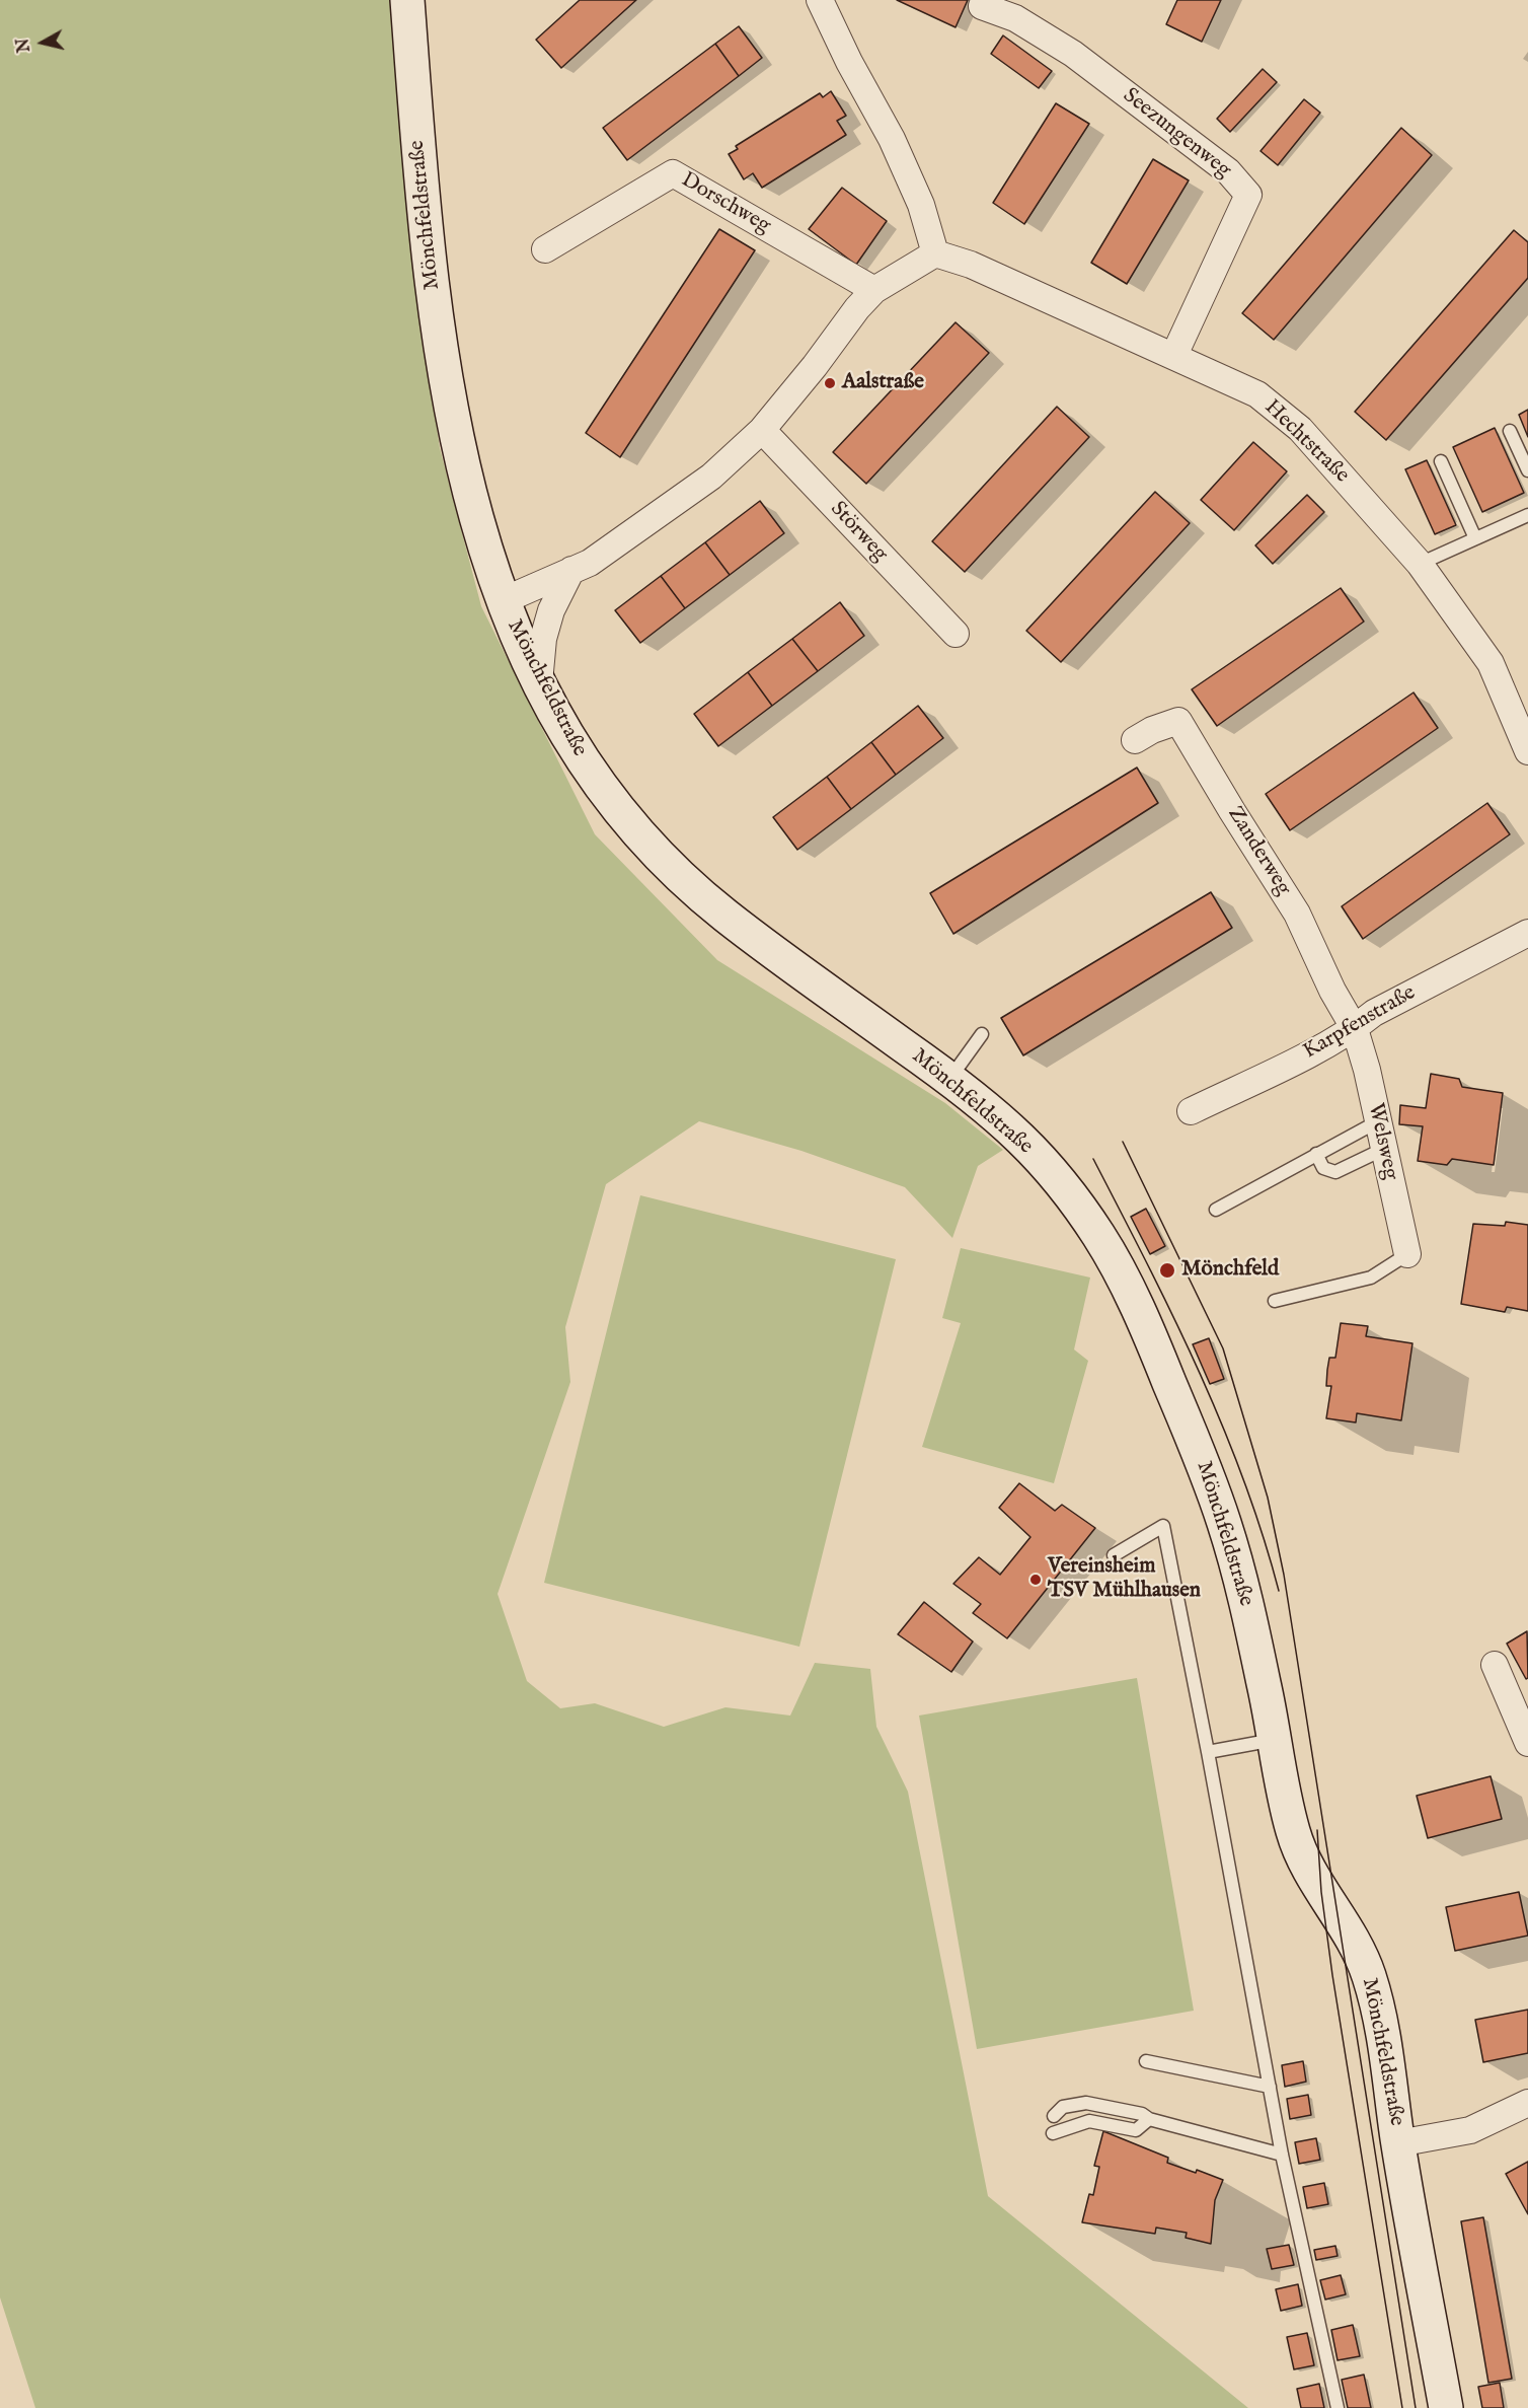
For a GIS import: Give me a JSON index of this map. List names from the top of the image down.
{
  "streets": {
    "main road": ["Mönchfeldstraße"],
    "street": [
      "Seezungenweg",
      "Dorschweg",
      "Hechtstraße",
      "Störweg",
      "Zanderweg",
      "Karpfenstraße",
      "Welsweg"
    ]
  },
  "crossings": [
    ["Seezungenweg", "Hechtstraße"],
    ["Zanderweg", "Karpfenstraße"],
    ["Zanderweg", "Welsweg"],
    ["Karpfenstraße", "Welsweg"]
  ],
  "places": ["Aalstraße", "Mönchfeld", "Vereinsheim TSV Mühlhausen"],
  "north": "left"
}
